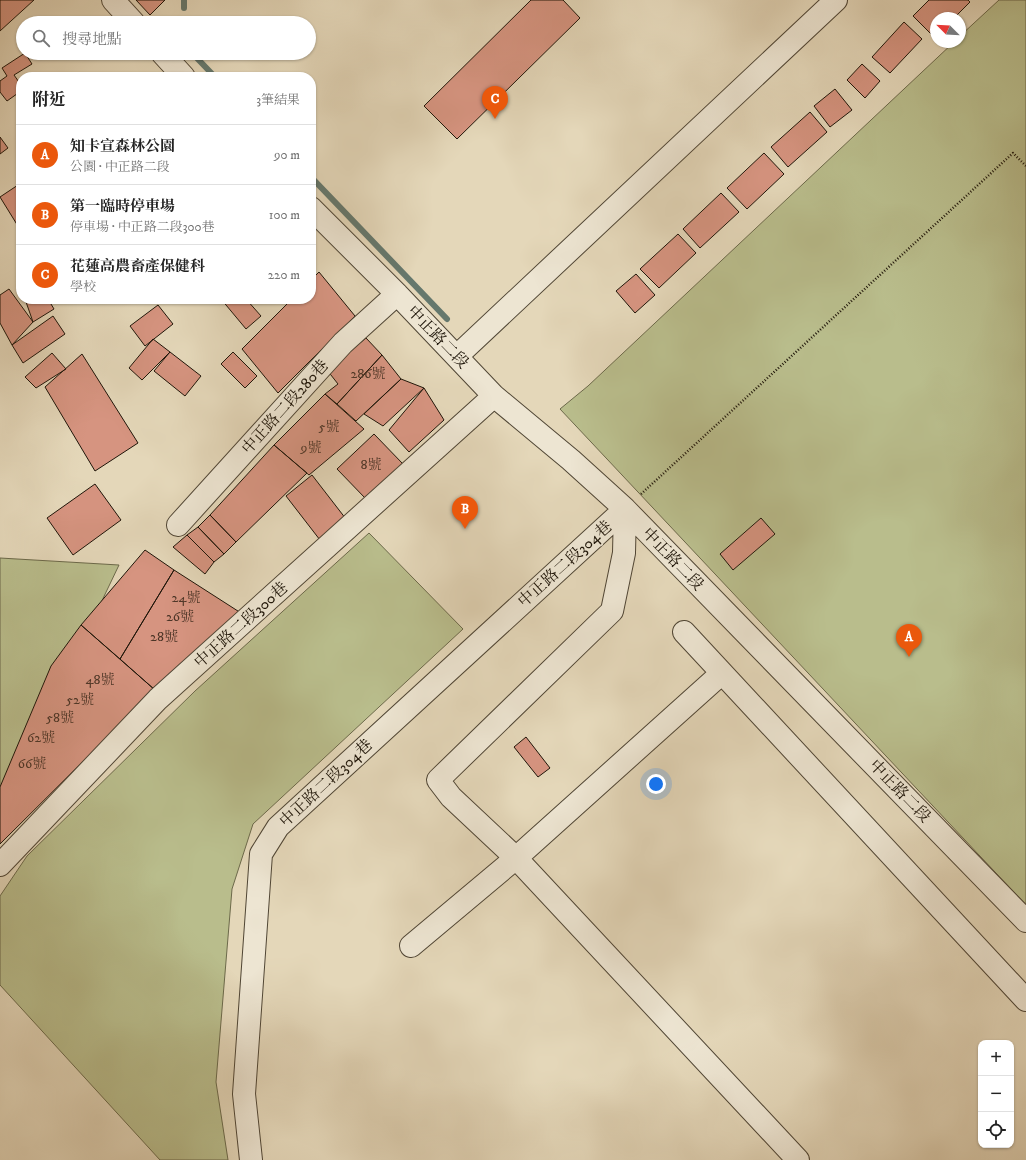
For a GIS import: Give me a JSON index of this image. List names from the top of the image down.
{
  "streets": {
    "street": [
      "中正路二段",
      "中正路二段280巷",
      "中正路二段304巷",
      "中正路二段300巷"
    ]
  },
  "crossings": [
    ["中正路二段", "中正路二段280巷"],
    ["中正路二段", "中正路二段304巷"],
    ["中正路二段", "中正路二段300巷"]
  ],
  "house_numbers": [
    "286號",
    "5號",
    "9號",
    "8號",
    "24號",
    "26號",
    "28號",
    "48號",
    "52號",
    "58號",
    "62號",
    "66號"
  ],
  "north": "top left",
  "page": {
    "search": "搜尋地點",
    "heading": ["附近", "3筆結果"],
    "pins": ["C", "B", "A"],
    "list": [
      {
        "mark": "A",
        "name": "知卡宣森林公園",
        "note": "公園 · 中正路二段",
        "value": "90 m"
      },
      {
        "mark": "B",
        "name": "第一臨時停車場",
        "note": "停車場 · 中正路二段300巷",
        "value": "100 m"
      },
      {
        "mark": "C",
        "name": "花蓮高農畜產保健科",
        "note": "學校",
        "value": "220 m"
      }
    ],
    "map_buttons": ["+", "−"]
  }
}
